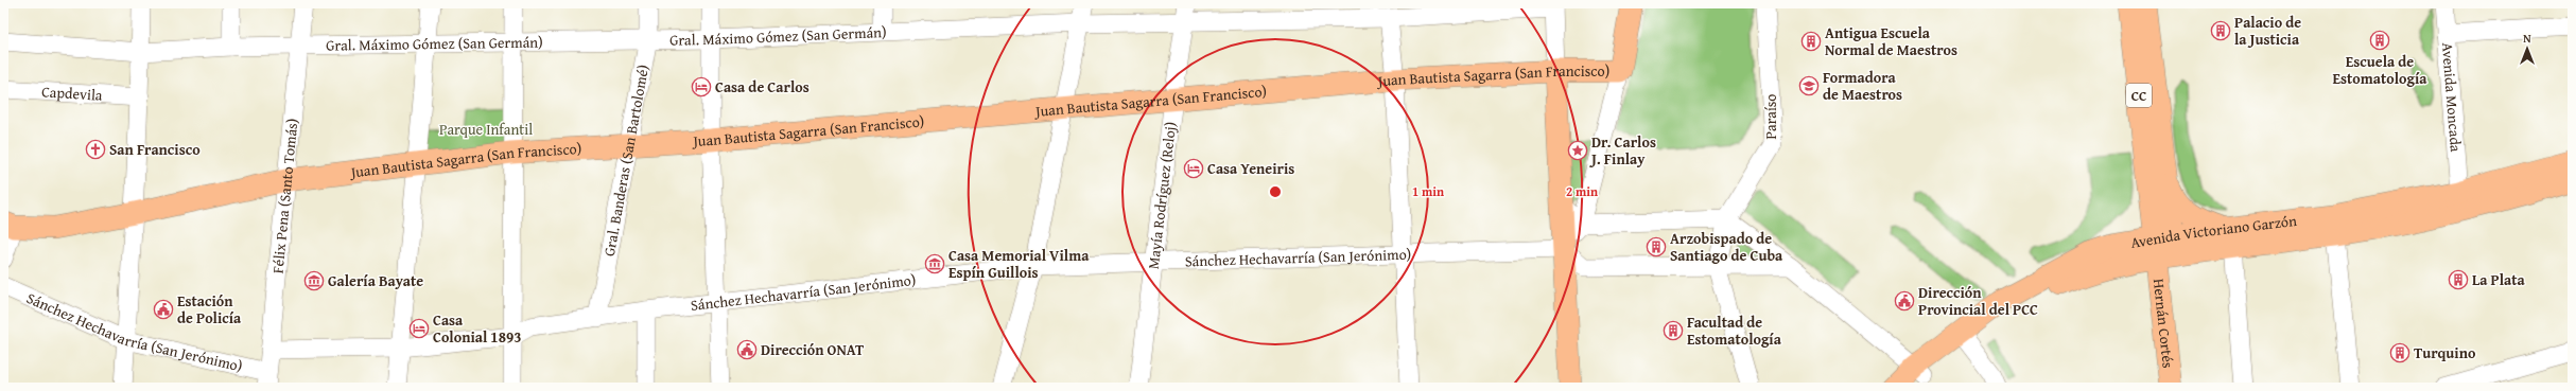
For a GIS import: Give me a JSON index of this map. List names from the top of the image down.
{
  "streets": {
    "main road": [
      "Juan Bautista Sagarra (San Francisco)",
      "CC",
      "Avenida Victoriano Garzón",
      "Hernán Cortés"
    ],
    "street": [
      "Gral. Máximo Gómez (San Germán)",
      "Capdevila",
      "Avenida Moncada",
      "Paraíso",
      "Gral. Banderas (San Bartolomé)",
      "Mayía Rodríguez (Reloj)",
      "Félix Pena (Santo Tomás)",
      "Sánchez Hechavarría (San Jerónimo)"
    ]
  },
  "crossings": [
    ["Gral. Máximo Gómez (San Germán)", "Gral. Banderas (San Bartolomé)"],
    ["Gral. Máximo Gómez (San Germán)", "Mayía Rodríguez (Reloj)"],
    ["Gral. Máximo Gómez (San Germán)", "Félix Pena (Santo Tomás)"],
    ["Juan Bautista Sagarra (San Francisco)", "Gral. Banderas (San Bartolomé)"],
    ["Juan Bautista Sagarra (San Francisco)", "Mayía Rodríguez (Reloj)"],
    ["Juan Bautista Sagarra (San Francisco)", "Félix Pena (Santo Tomás)"],
    ["CC", "Avenida Victoriano Garzón"],
    ["CC", "Hernán Cortés"],
    ["Avenida Moncada", "Avenida Victoriano Garzón"],
    ["Gral. Banderas (San Bartolomé)", "Sánchez Hechavarría (San Jerónimo)"],
    ["Mayía Rodríguez (Reloj)", "Sánchez Hechavarría (San Jerónimo)"],
    ["Félix Pena (Santo Tomás)", "Sánchez Hechavarría (San Jerónimo)"],
    ["Avenida Victoriano Garzón", "Hernán Cortés"]
  ],
  "parks": ["Parque Infantil"],
  "places": {
    "building": [
      "Palacio de la Justicia",
      "Escuela de Estomatología",
      "Antigua Escuela Normal de Maestros",
      "Arzobispado de Santiago de Cuba",
      "La Plata",
      "Facultad de Estomatología",
      "Turquino"
    ],
    "school or university": ["Formadora de Maestros"],
    "hotel": ["Casa de Carlos", "Casa Yeneiris", "Casa Colonial 1893"],
    "church": ["San Francisco"],
    "place": ["Dr. Carlos J. Finlay"],
    "museum": ["Casa Memorial Vilma Espín Guillois", "Galería Bayate"],
    "public building": ["Dirección Provincial del PCC", "Estación de Policía", "Dirección ONAT"]
  },
  "north": "top",
  "rings": ["1 min", "2 min"]
}
